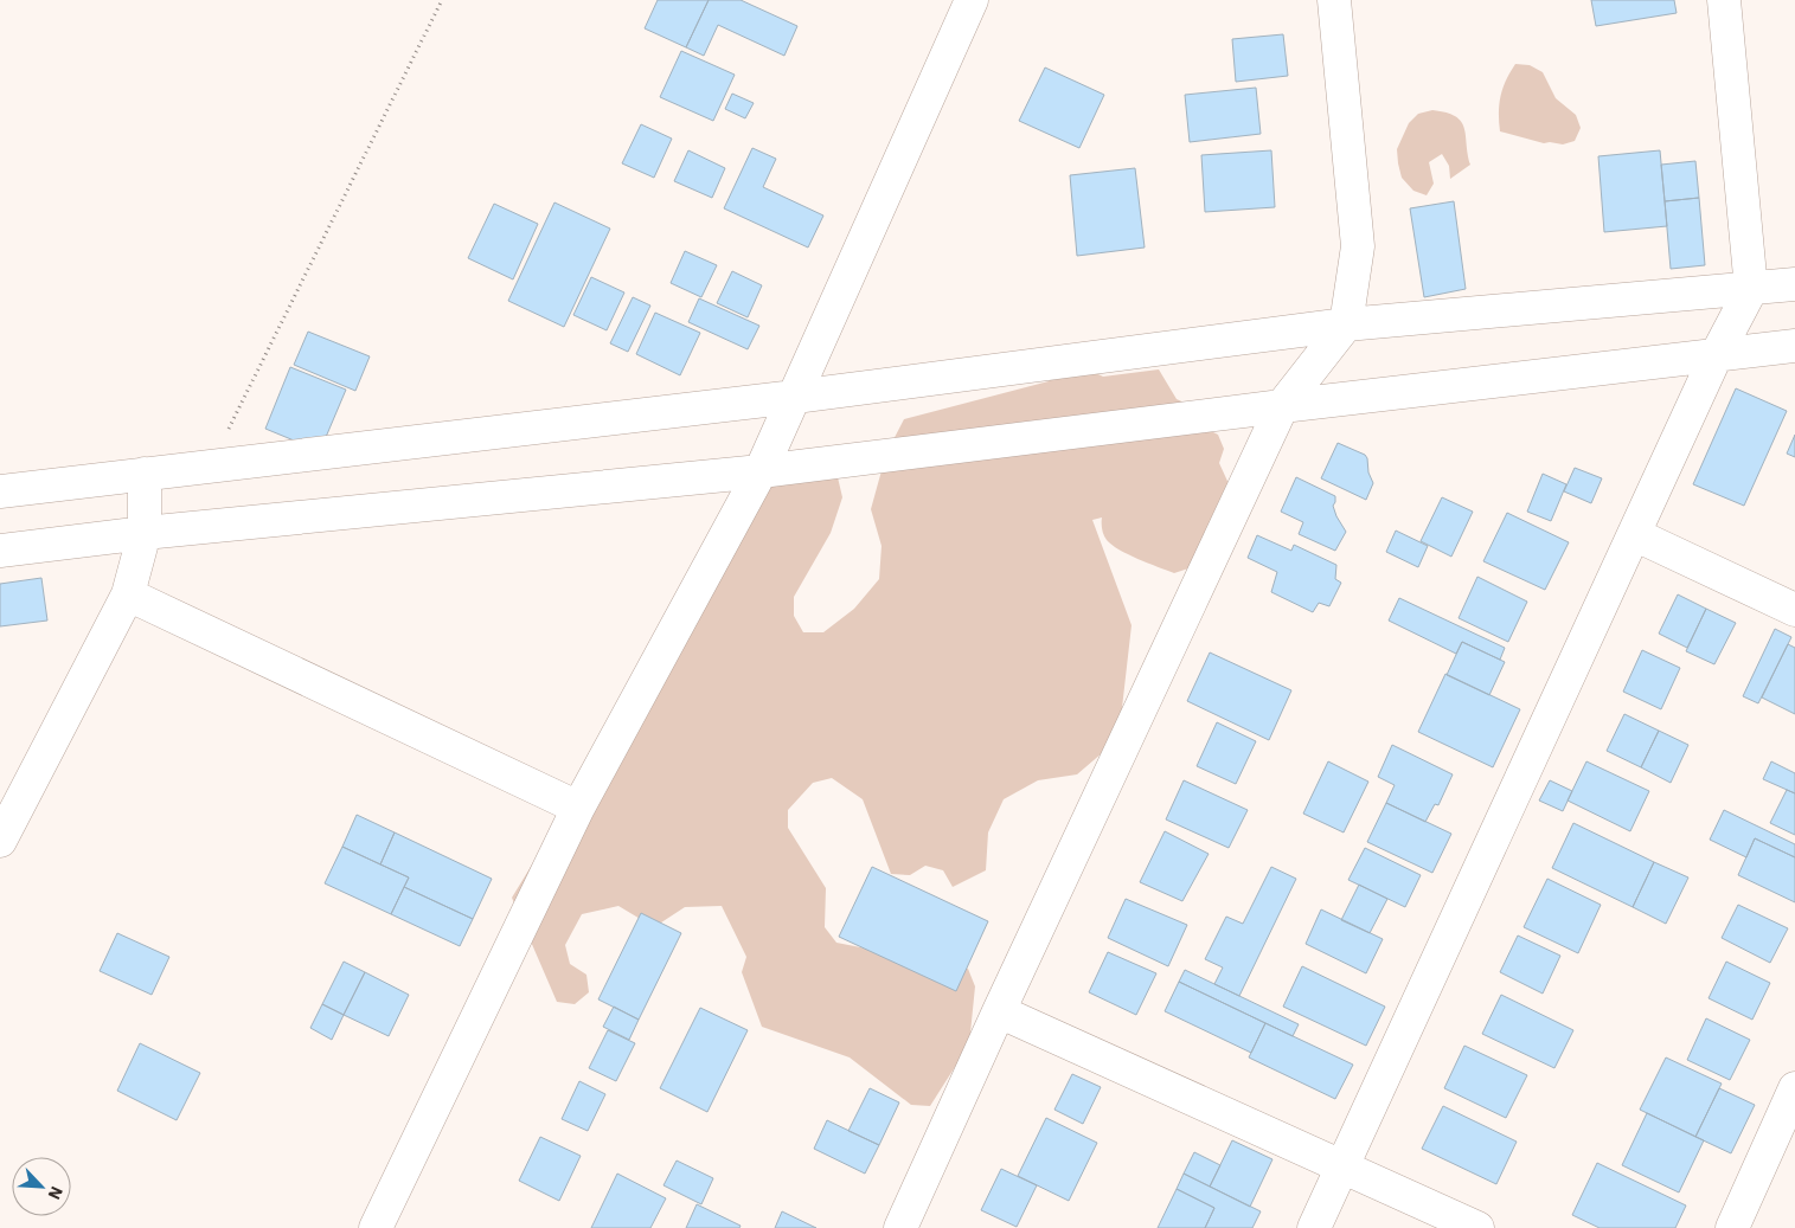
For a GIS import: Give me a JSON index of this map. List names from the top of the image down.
{
  "north": "bottom right"
}
